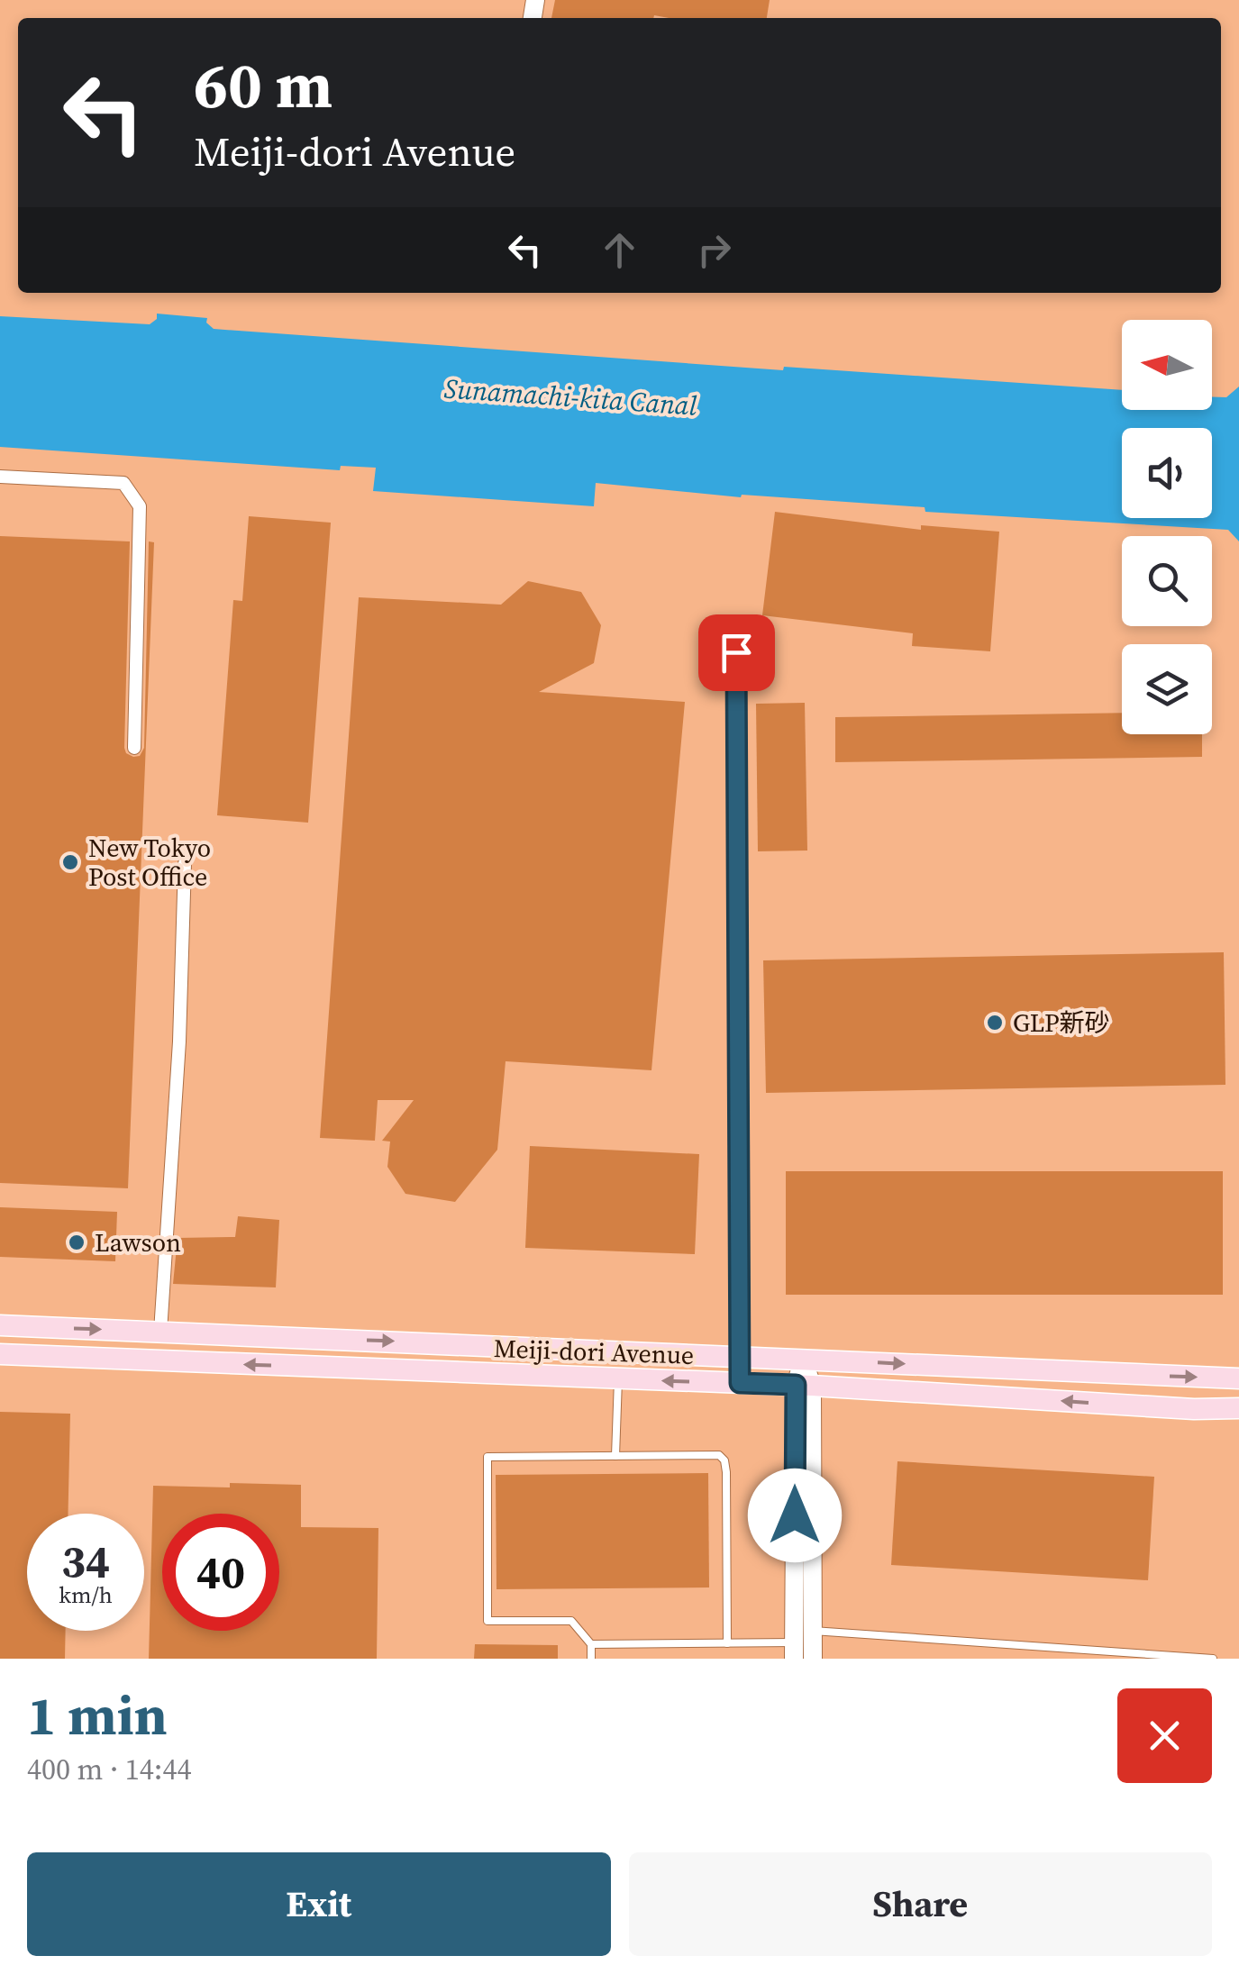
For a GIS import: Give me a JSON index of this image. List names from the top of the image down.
{
  "streets": {
    "main road": ["Meiji-dori Avenue"]
  },
  "water": ["Sunamachi-kita Canal"],
  "places": ["New Tokyo Post Office", "GLP新砂", "Lawson"],
  "north": "left",
  "page": {
    "turn": ["60 m", "Meiji-dori Avenue"],
    "speed": "34 km/h",
    "limit": "40",
    "heading": ["1 min", "400 m · 14:44"],
    "buttons": ["Exit", "Share"]
  }
}
